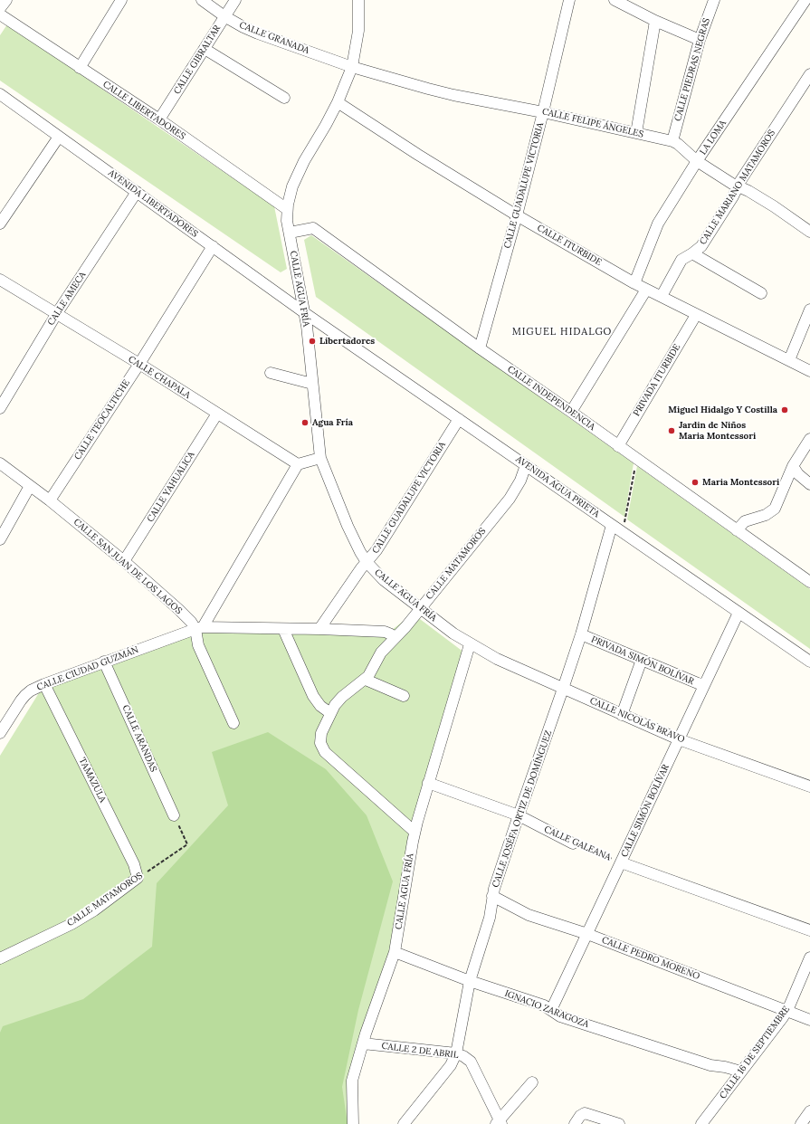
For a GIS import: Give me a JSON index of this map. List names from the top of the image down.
{
  "streets": {
    "street": [
      "CALLE GRANADA",
      "CALLE GIBRALTAR",
      "CALLE PIEDRAS NEGRAS",
      "CALLE LIBERTADORES",
      "CALLE FELIPE ÁNGELES",
      "LA LOMA",
      "CALLE GUADALUPE VICTORIA",
      "CALLE MARIANO MATAMOROS",
      "AVENIDA LIBERTADORES",
      "CALLE ITURBIDE",
      "CALLE AGUA FRÍA",
      "CALLE AMECA",
      "CALLE CHAPALA",
      "PRIVADA ITURBIDE",
      "CALLE INDEPENDENCIA",
      "CALLE TEOCALTICHE",
      "CALLE YAHUALICA",
      "AVENIDA AGUA PRIETA",
      "CALLE MATAMOROS",
      "CALLE SAN JUAN DE LOS LAGOS",
      "PRIVADA SIMÓN BOLÍVAR",
      "CALLE CIUDAD GUZMÁN",
      "CALLE NICOLÁS BRAVO",
      "CALLE ARANDAS",
      "TAMAZULA",
      "CALLE JOSÉFA ORTIZ DE DOMÍNGUEZ",
      "CALLE SIMÓN BOLÍVAR",
      "CALLE GALEANA",
      "CALLE PEDRO MORENO",
      "IGNACIO ZARAGOZA",
      "CALLE 2 DE ABRIL",
      "CALLE 16 DE SEPTIEMBRE"
    ]
  },
  "crossings": [
    ["CALLE GRANADA", "CALLE GIBRALTAR"],
    ["CALLE GRANADA", "CALLE FELIPE ÁNGELES"],
    ["CALLE GRANADA", "CALLE AGUA FRÍA"],
    ["CALLE GIBRALTAR", "CALLE LIBERTADORES"],
    ["CALLE PIEDRAS NEGRAS", "CALLE FELIPE ÁNGELES"],
    ["CALLE LIBERTADORES", "CALLE AGUA FRÍA"],
    ["CALLE FELIPE ÁNGELES", "LA LOMA"],
    ["CALLE FELIPE ÁNGELES", "CALLE GUADALUPE VICTORIA"],
    ["CALLE FELIPE ÁNGELES", "CALLE MARIANO MATAMOROS"],
    ["CALLE FELIPE ÁNGELES", "CALLE AGUA FRÍA"],
    ["LA LOMA", "CALLE ITURBIDE"],
    ["CALLE GUADALUPE VICTORIA", "CALLE ITURBIDE"],
    ["CALLE GUADALUPE VICTORIA", "CALLE AGUA FRÍA"],
    ["CALLE GUADALUPE VICTORIA", "CALLE INDEPENDENCIA"],
    ["CALLE GUADALUPE VICTORIA", "AVENIDA AGUA PRIETA"],
    ["CALLE MARIANO MATAMOROS", "CALLE ITURBIDE"],
    ["AVENIDA LIBERTADORES", "CALLE AGUA FRÍA"],
    ["AVENIDA LIBERTADORES", "CALLE AMECA"],
    ["AVENIDA LIBERTADORES", "CALLE TEOCALTICHE"],
    ["AVENIDA LIBERTADORES", "AVENIDA AGUA PRIETA"],
    ["CALLE ITURBIDE", "CALLE AGUA FRÍA"],
    ["CALLE ITURBIDE", "PRIVADA ITURBIDE"],
    ["CALLE AGUA FRÍA", "CALLE INDEPENDENCIA"],
    ["CALLE AGUA FRÍA", "AVENIDA AGUA PRIETA"],
    ["CALLE AGUA FRÍA", "CALLE MATAMOROS"],
    ["CALLE AGUA FRÍA", "CALLE NICOLÁS BRAVO"],
    ["CALLE AGUA FRÍA", "CALLE GALEANA"],
    ["CALLE AGUA FRÍA", "IGNACIO ZARAGOZA"],
    ["CALLE AGUA FRÍA", "CALLE 2 DE ABRIL"],
    ["CALLE AMECA", "CALLE CHAPALA"],
    ["CALLE CHAPALA", "CALLE TEOCALTICHE"],
    ["CALLE CHAPALA", "CALLE YAHUALICA"],
    ["PRIVADA ITURBIDE", "CALLE INDEPENDENCIA"],
    ["CALLE TEOCALTICHE", "CALLE SAN JUAN DE LOS LAGOS"],
    ["CALLE YAHUALICA", "CALLE SAN JUAN DE LOS LAGOS"],
    ["AVENIDA AGUA PRIETA", "CALLE MATAMOROS"],
    ["AVENIDA AGUA PRIETA", "CALLE JOSÉFA ORTIZ DE DOMÍNGUEZ"],
    ["AVENIDA AGUA PRIETA", "CALLE SIMÓN BOLÍVAR"],
    ["CALLE MATAMOROS", "CALLE ARANDAS"],
    ["CALLE MATAMOROS", "TAMAZULA"],
    ["CALLE SAN JUAN DE LOS LAGOS", "CALLE CIUDAD GUZMÁN"],
    ["PRIVADA SIMÓN BOLÍVAR", "CALLE JOSÉFA ORTIZ DE DOMÍNGUEZ"],
    ["PRIVADA SIMÓN BOLÍVAR", "CALLE SIMÓN BOLÍVAR"],
    ["CALLE CIUDAD GUZMÁN", "CALLE ARANDAS"],
    ["CALLE CIUDAD GUZMÁN", "TAMAZULA"],
    ["CALLE NICOLÁS BRAVO", "CALLE JOSÉFA ORTIZ DE DOMÍNGUEZ"],
    ["CALLE NICOLÁS BRAVO", "CALLE SIMÓN BOLÍVAR"],
    ["CALLE JOSÉFA ORTIZ DE DOMÍNGUEZ", "CALLE GALEANA"],
    ["CALLE JOSÉFA ORTIZ DE DOMÍNGUEZ", "CALLE PEDRO MORENO"],
    ["CALLE JOSÉFA ORTIZ DE DOMÍNGUEZ", "IGNACIO ZARAGOZA"],
    ["CALLE JOSÉFA ORTIZ DE DOMÍNGUEZ", "CALLE 2 DE ABRIL"],
    ["CALLE SIMÓN BOLÍVAR", "CALLE GALEANA"],
    ["CALLE SIMÓN BOLÍVAR", "CALLE PEDRO MORENO"],
    ["CALLE SIMÓN BOLÍVAR", "IGNACIO ZARAGOZA"],
    ["CALLE PEDRO MORENO", "CALLE 16 DE SEPTIEMBRE"],
    ["IGNACIO ZARAGOZA", "CALLE 16 DE SEPTIEMBRE"]
  ],
  "districts": ["MIGUEL HIDALGO"],
  "places": [
    "Libertadores",
    "Miguel Hidalgo Y Costilla",
    "Agua Fría",
    "Jardin de Niños Maria Montessori",
    "Maria Montessori"
  ]
}
